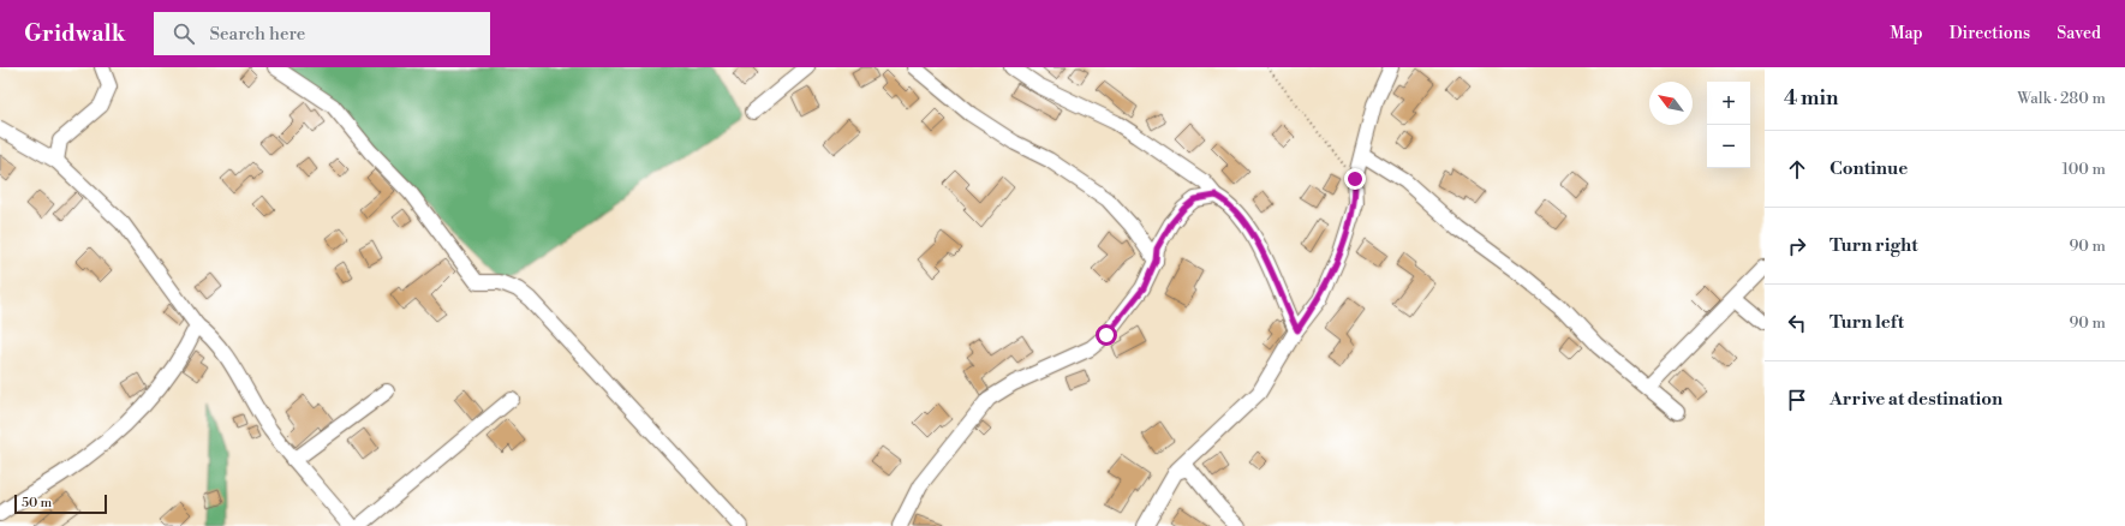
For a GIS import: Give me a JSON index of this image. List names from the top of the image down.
{
  "scale_bar": "50 m",
  "north": "top left",
  "page": {
    "header": "Gridwalk",
    "search": "Search here",
    "nav": ["Map", "Directions", "Saved"],
    "heading": ["4 min", "Walk · 280 m"],
    "map_buttons": ["+", "−"],
    "list": [
      ["Continue", "100 m"],
      ["Turn right", "90 m"],
      ["Turn left", "90 m"],
      "Arrive at destination"
    ],
    "scale": "50 m"
  }
}
